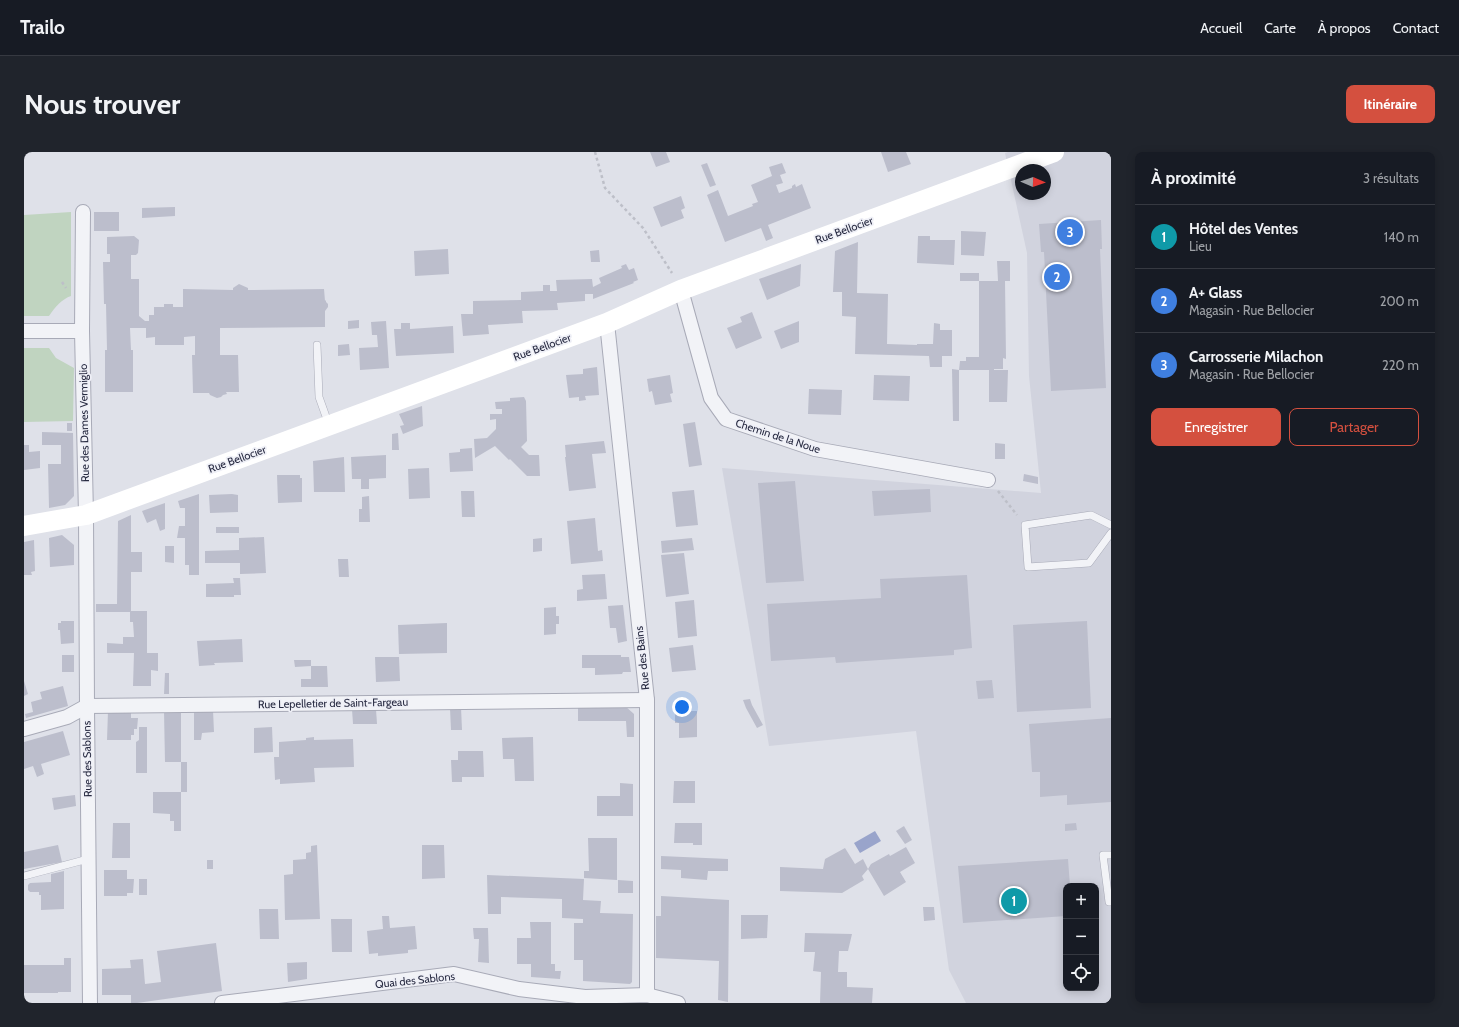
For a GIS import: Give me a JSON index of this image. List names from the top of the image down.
{
  "streets": {
    "street": [
      "Rue Bellocier",
      "Rue des Dames Vermiglio",
      "Chemin de la Noue",
      "Rue des Bains",
      "Rue Lepelletier de Saint-Fargeau",
      "Rue des Sablons",
      "Quai des Sablons"
    ]
  },
  "crossings": [
    ["Rue Bellocier", "Rue des Dames Vermiglio"],
    ["Rue Bellocier", "Chemin de la Noue"],
    ["Rue Bellocier", "Rue des Bains"],
    ["Rue Bellocier", "Rue des Sablons"],
    ["Rue des Dames Vermiglio", "Rue des Sablons"],
    ["Rue des Bains", "Rue Lepelletier de Saint-Fargeau"],
    ["Rue des Bains", "Quai des Sablons"],
    ["Rue Lepelletier de Saint-Fargeau", "Rue des Sablons"]
  ],
  "north": "right",
  "page": {
    "header": "Trailo",
    "nav": [
      "Accueil",
      "Carte",
      "À propos",
      "Contact"
    ],
    "buttons": [
      "Itinéraire",
      ["Enregistrer", "Partager"]
    ],
    "title": "Nous trouver",
    "heading": ["À proximité", "3 résultats"],
    "list": [
      {
        "mark": "1",
        "name": "Hôtel des Ventes",
        "note": "Lieu",
        "value": "140 m"
      },
      {
        "mark": "2",
        "name": "A+ Glass",
        "note": "Magasin · Rue Bellocier",
        "value": "200 m"
      },
      {
        "mark": "3",
        "name": "Carrosserie Milachon",
        "note": "Magasin · Rue Bellocier",
        "value": "220 m"
      }
    ],
    "pins": ["3", "2", "1"],
    "map_buttons": ["+", "−"]
  }
}
